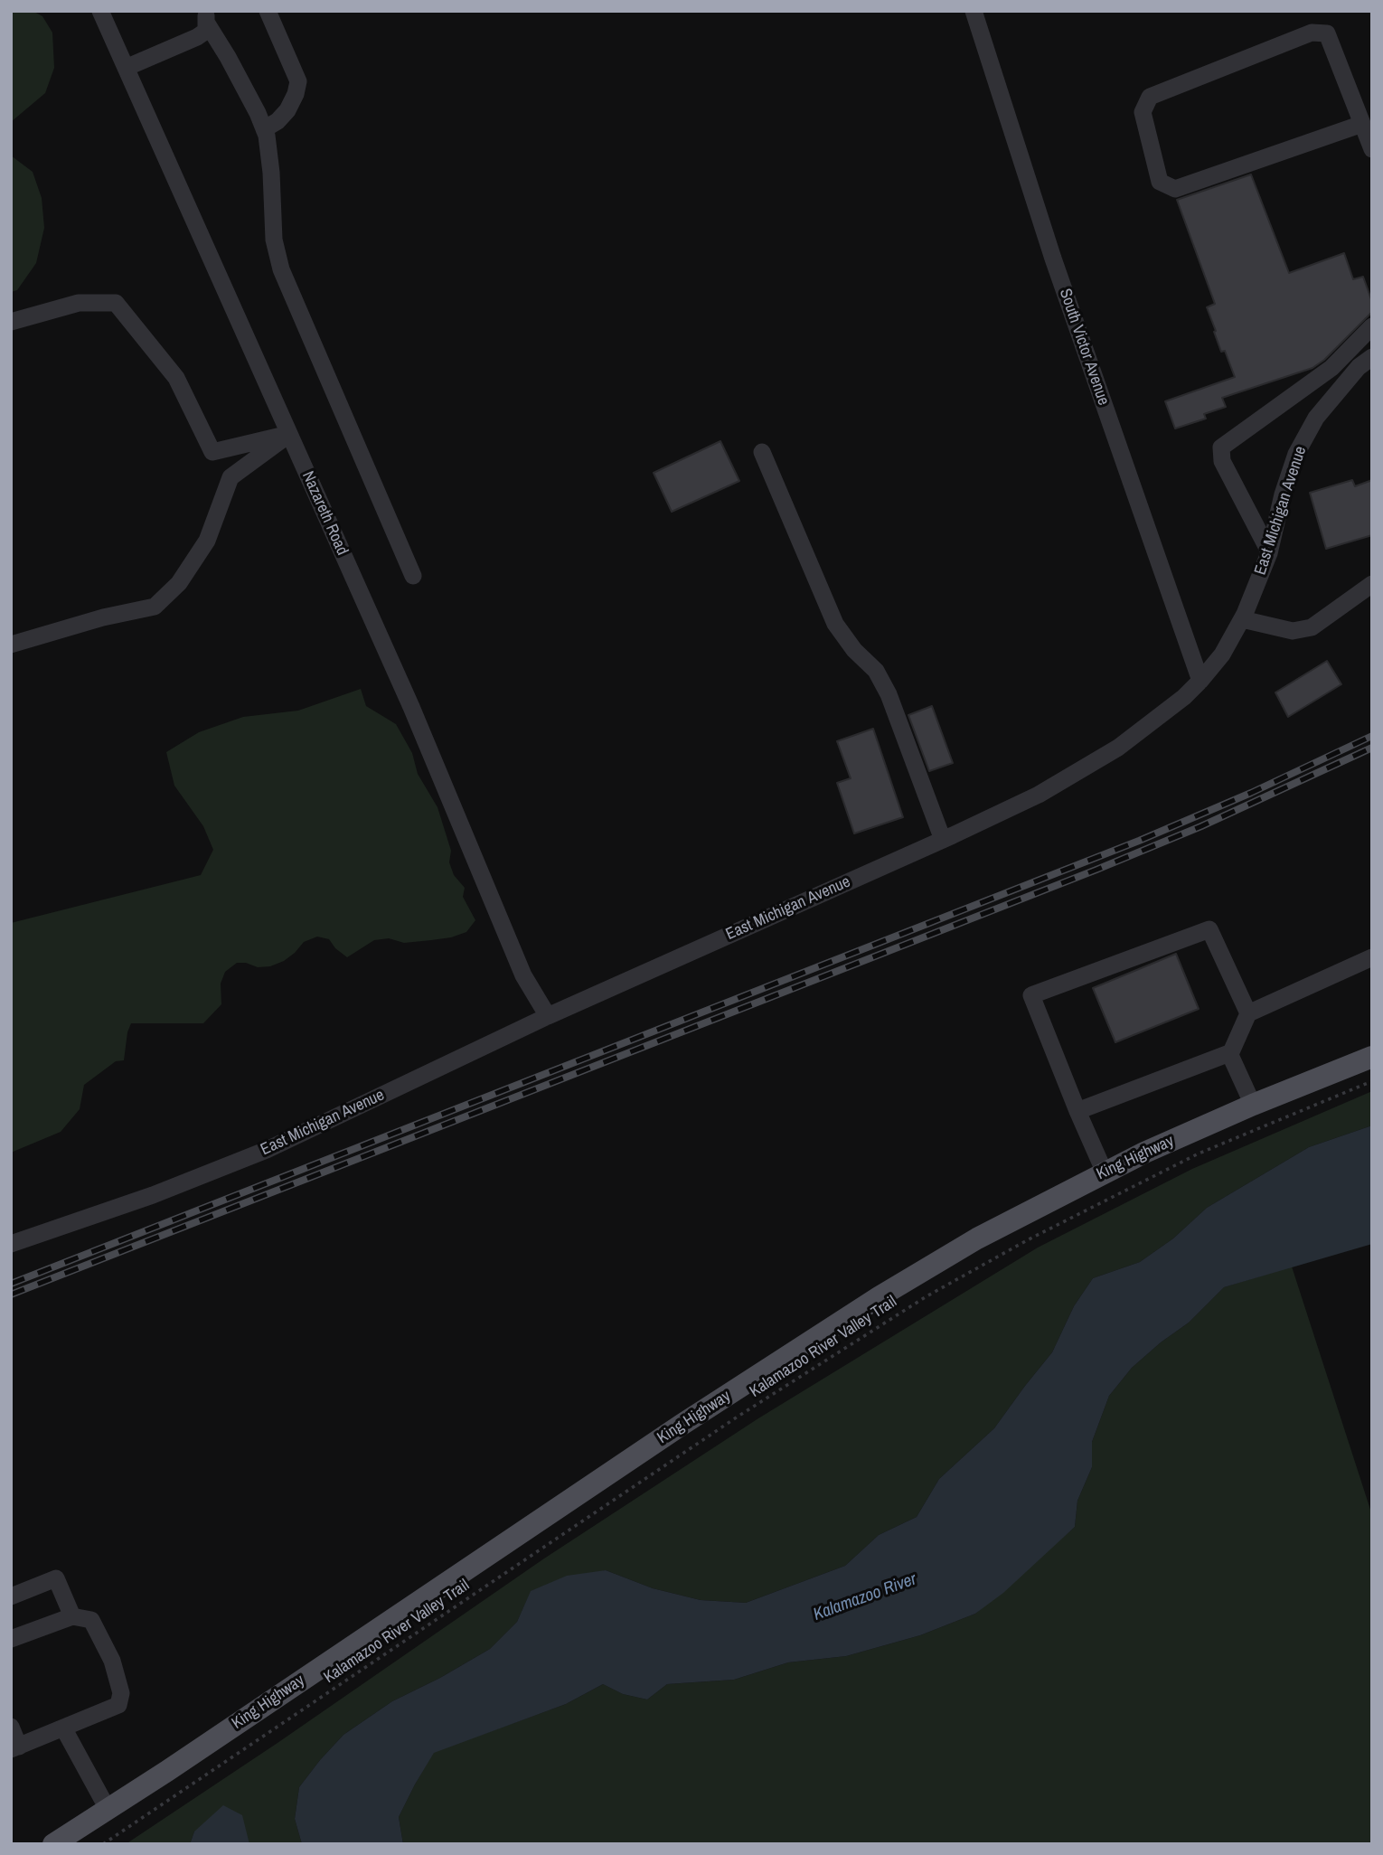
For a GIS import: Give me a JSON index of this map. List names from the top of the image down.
{
  "streets": {
    "main road": ["King Highway"],
    "street": ["South Victor Avenue", "East Michigan Avenue", "Nazareth Road"],
    "path": ["Kalamazoo River Valley Trail"]
  },
  "crossings": [
    ["South Victor Avenue", "East Michigan Avenue"],
    ["East Michigan Avenue", "Nazareth Road"]
  ],
  "water": ["Kalamazoo River"]
}
